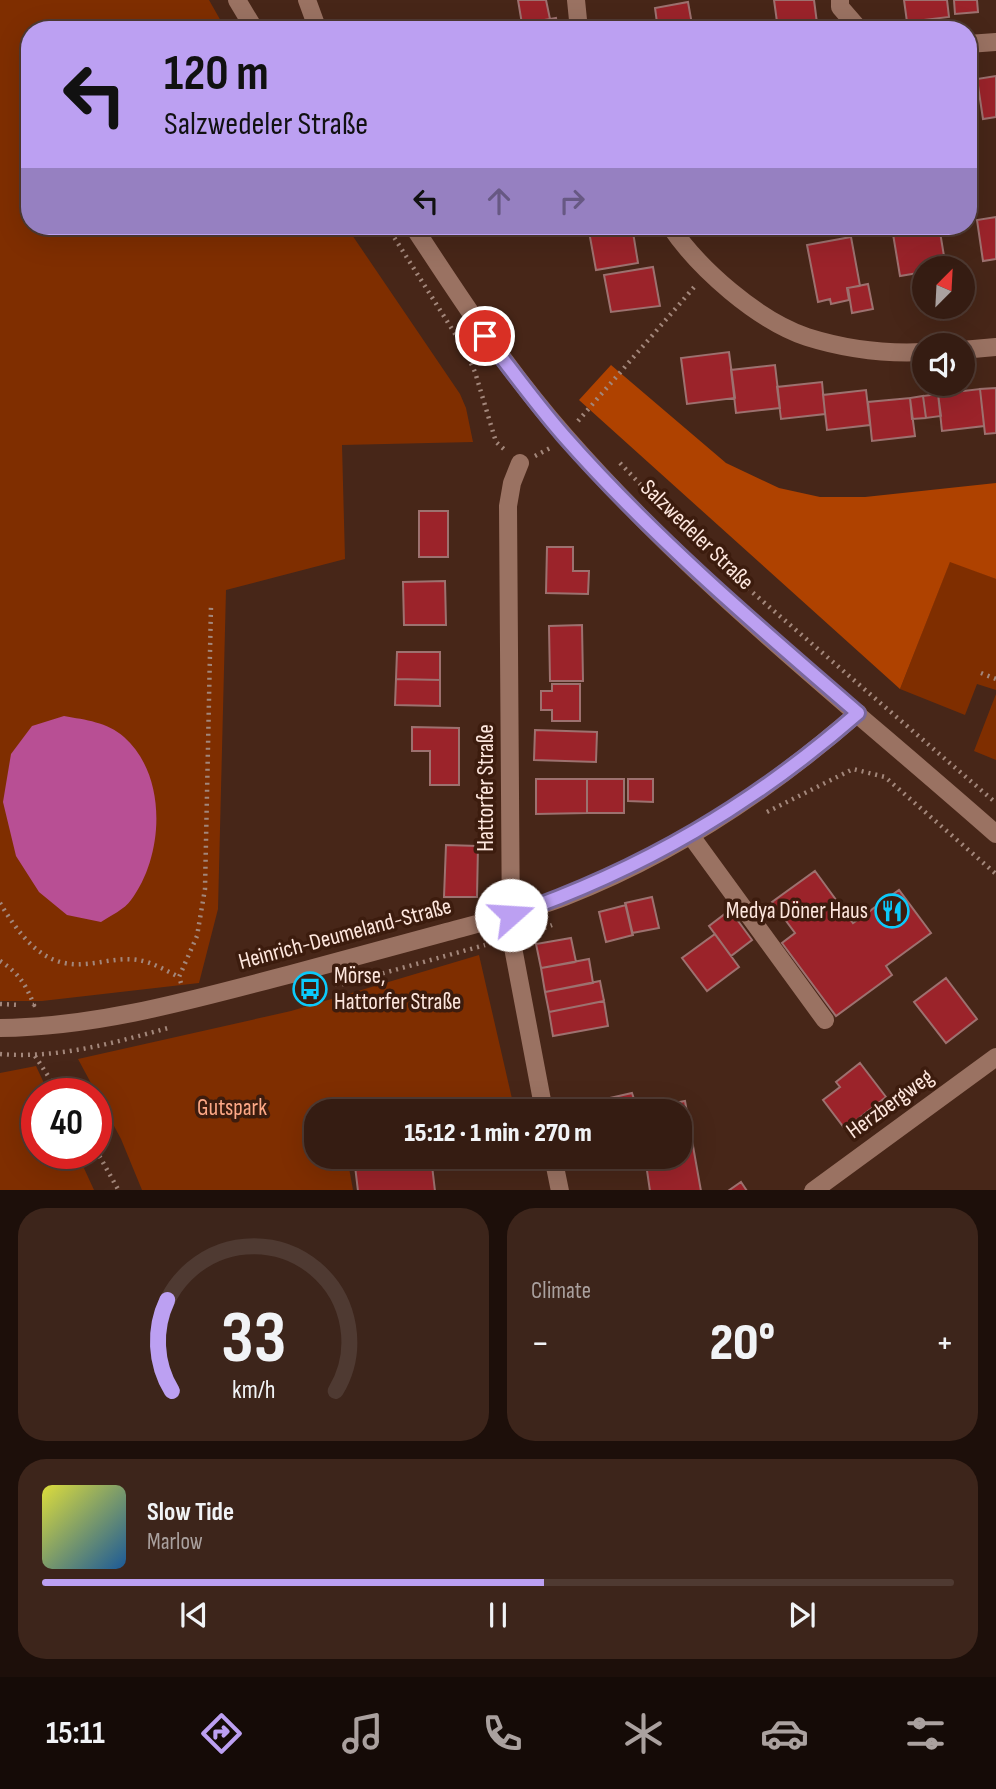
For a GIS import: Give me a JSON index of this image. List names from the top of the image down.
{
  "streets": {
    "street": [
      "Salzwedeler Straße",
      "Hattorfer Straße",
      "Heinrich-Deumeland-Straße",
      "Herzbergweg"
    ]
  },
  "crossings": [
    ["Salzwedeler Straße", "Heinrich-Deumeland-Straße"],
    ["Hattorfer Straße", "Heinrich-Deumeland-Straße"]
  ],
  "parks": ["Gutspark"],
  "places": {
    "restaurant": ["Medya Döner Haus"],
    "bus stop": ["Mörse, Hattorfer Straße"]
  },
  "north": "top right",
  "page": {
    "turn": ["120 m", "Salzwedeler Straße"],
    "limit": "40",
    "trip": "15:12 · 1 min · 270 m",
    "tile": "Climate",
    "heat": ["−", "20°", "+"],
    "song": ["Slow Tide", "Marlow"],
    "tabs": "15:11",
    "gauge": ["33", "km/h"]
  }
}
